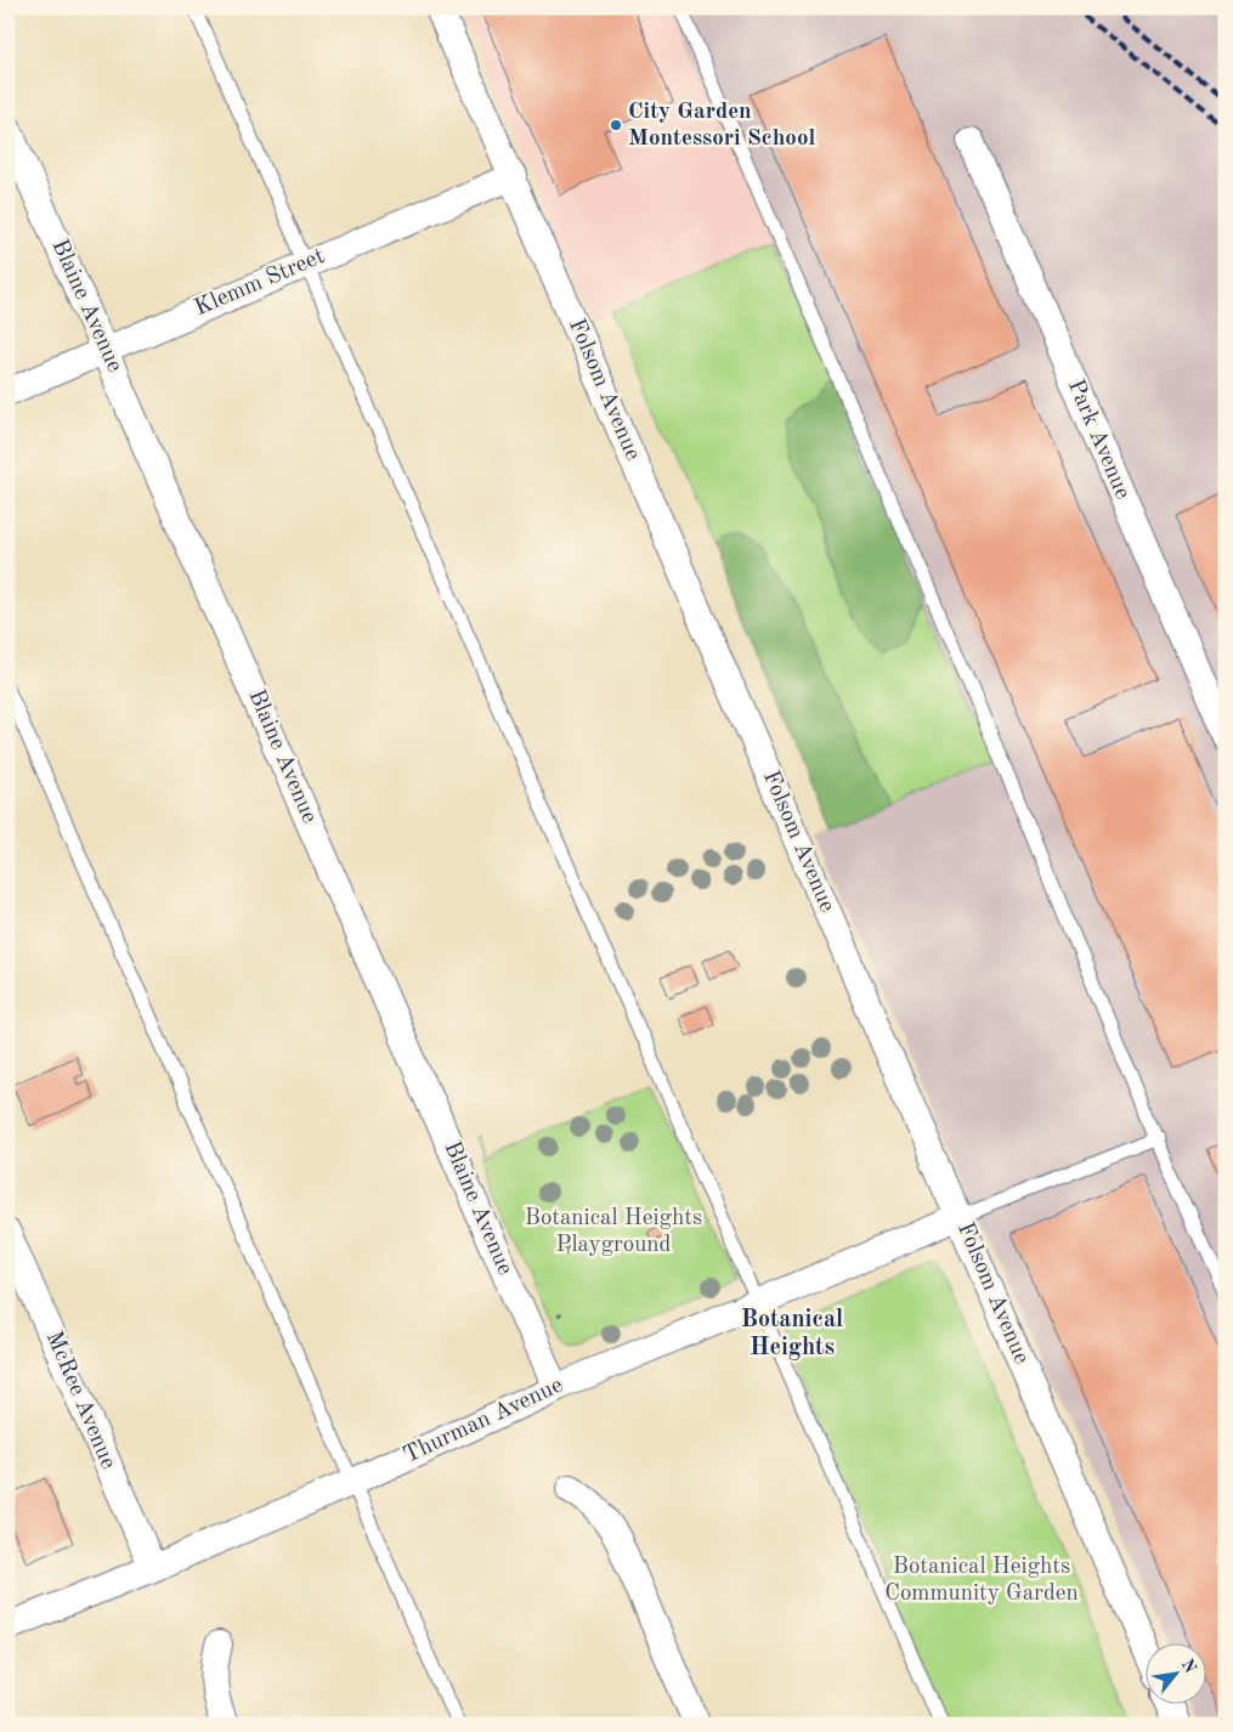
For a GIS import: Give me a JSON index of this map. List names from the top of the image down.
{
  "streets": {
    "street": [
      "Klemm Street",
      "Blaine Avenue",
      "Folsom Avenue",
      "Park Avenue",
      "McRee Avenue",
      "Thurman Avenue"
    ]
  },
  "crossings": [
    ["Klemm Street", "Blaine Avenue"],
    ["Klemm Street", "Folsom Avenue"],
    ["Blaine Avenue", "Thurman Avenue"],
    ["Folsom Avenue", "Thurman Avenue"],
    ["McRee Avenue", "Thurman Avenue"]
  ],
  "districts": ["Botanical Heights"],
  "parks": ["Botanical Heights Playground", "Botanical Heights Community Garden"],
  "places": ["City Garden Montessori School"],
  "north": "top right"
}
